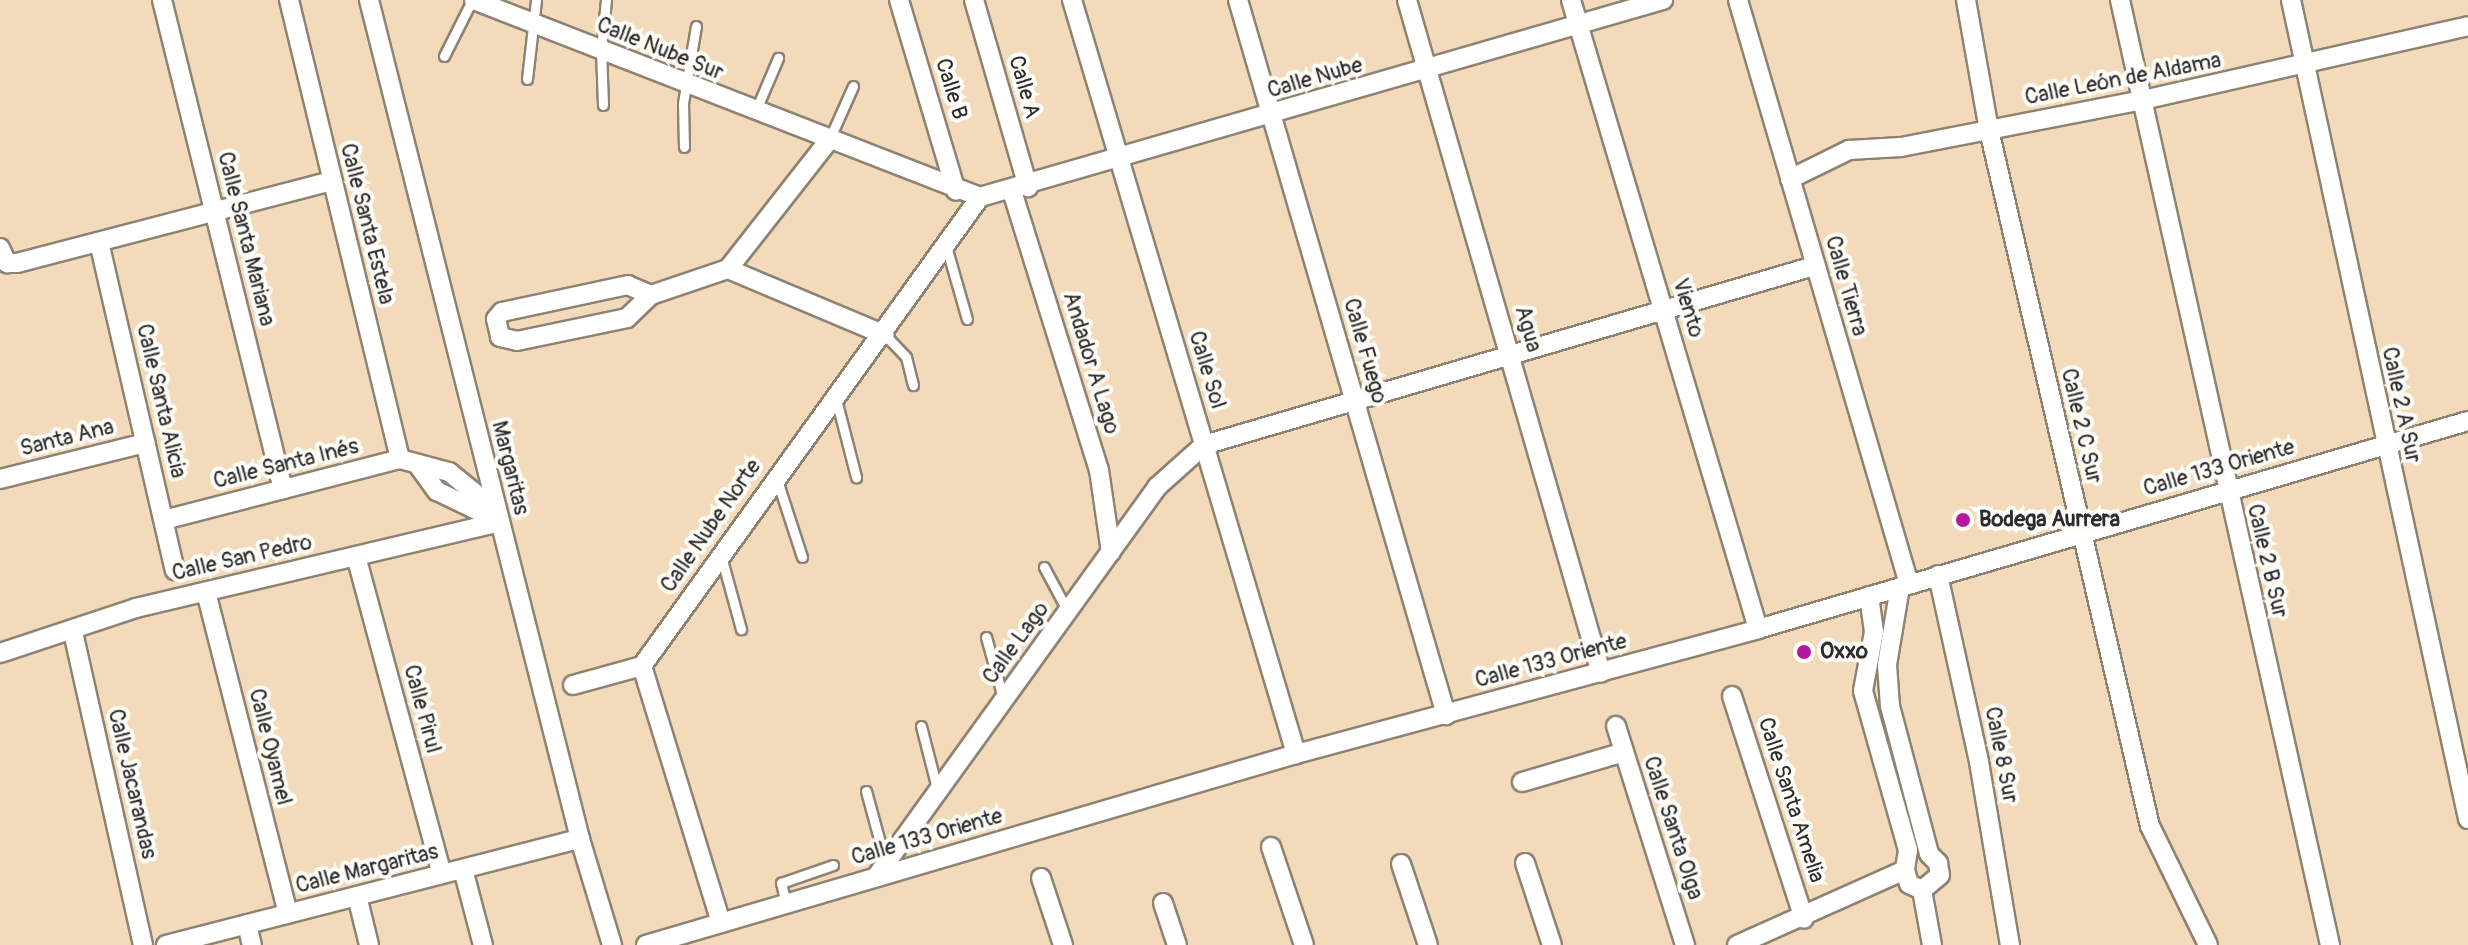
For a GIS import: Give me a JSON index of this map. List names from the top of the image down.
{
  "streets": {
    "street": [
      "Calle Nube Sur",
      "Calle Nube",
      "Calle León de Aldama",
      "Calle A",
      "Calle B",
      "Calle Santa Estela",
      "Calle Santa Mariana",
      "Calle Tierra",
      "Viento",
      "Agua",
      "Calle Fuego",
      "Andador A Lago",
      "Calle Sol",
      "Calle Santa Alicia",
      "Calle 2 A Sur",
      "Calle 2 C Sur",
      "Santa Ana",
      "Calle Santa Inés",
      "Margaritas",
      "Calle 133 Oriente",
      "Calle Nube Norte",
      "Calle San Pedro",
      "Calle 2 B Sur",
      "Calle Lago",
      "Calle Pirul",
      "Calle Oyamel",
      "Calle 8 Sur",
      "Calle Jacarandas",
      "Calle Santa Amelia",
      "Calle Santa Olga",
      "Calle Margaritas"
    ]
  },
  "crossings": [
    ["Calle Nube Sur", "Calle Nube"],
    ["Calle Nube Sur", "Calle B"],
    ["Calle Nube Sur", "Calle Nube Norte"],
    ["Calle Nube", "Calle A"],
    ["Calle Nube", "Viento"],
    ["Calle Nube", "Agua"],
    ["Calle Nube", "Calle Fuego"],
    ["Calle Nube", "Andador A Lago"],
    ["Calle Nube", "Calle Sol"],
    ["Calle Nube", "Calle Nube Norte"],
    ["Calle León de Aldama", "Calle Tierra"],
    ["Calle León de Aldama", "Calle 2 A Sur"],
    ["Calle León de Aldama", "Calle 2 C Sur"],
    ["Calle León de Aldama", "Calle 2 B Sur"],
    ["Calle A", "Andador A Lago"],
    ["Calle Santa Estela", "Calle Santa Inés"],
    ["Calle Santa Mariana", "Calle Santa Inés"],
    ["Calle Tierra", "Calle 133 Oriente"],
    ["Viento", "Calle 133 Oriente"],
    ["Agua", "Calle 133 Oriente"],
    ["Calle Fuego", "Calle 133 Oriente"],
    ["Andador A Lago", "Calle Lago"],
    ["Calle Sol", "Calle 133 Oriente"],
    ["Calle Sol", "Calle Lago"],
    ["Calle Santa Alicia", "Santa Ana"],
    ["Calle Santa Alicia", "Calle Santa Inés"],
    ["Calle 2 A Sur", "Calle 133 Oriente"],
    ["Calle 2 C Sur", "Calle 133 Oriente"],
    ["Margaritas", "Calle San Pedro"],
    ["Margaritas", "Calle Margaritas"],
    ["Calle 133 Oriente", "Calle 2 B Sur"],
    ["Calle 133 Oriente", "Calle Lago"],
    ["Calle 133 Oriente", "Calle 8 Sur"],
    ["Calle San Pedro", "Calle Pirul"],
    ["Calle San Pedro", "Calle Oyamel"],
    ["Calle San Pedro", "Calle Jacarandas"],
    ["Calle Pirul", "Calle Margaritas"],
    ["Calle Oyamel", "Calle Margaritas"]
  ],
  "places": ["Bodega Aurrera", "Oxxo"]
}
